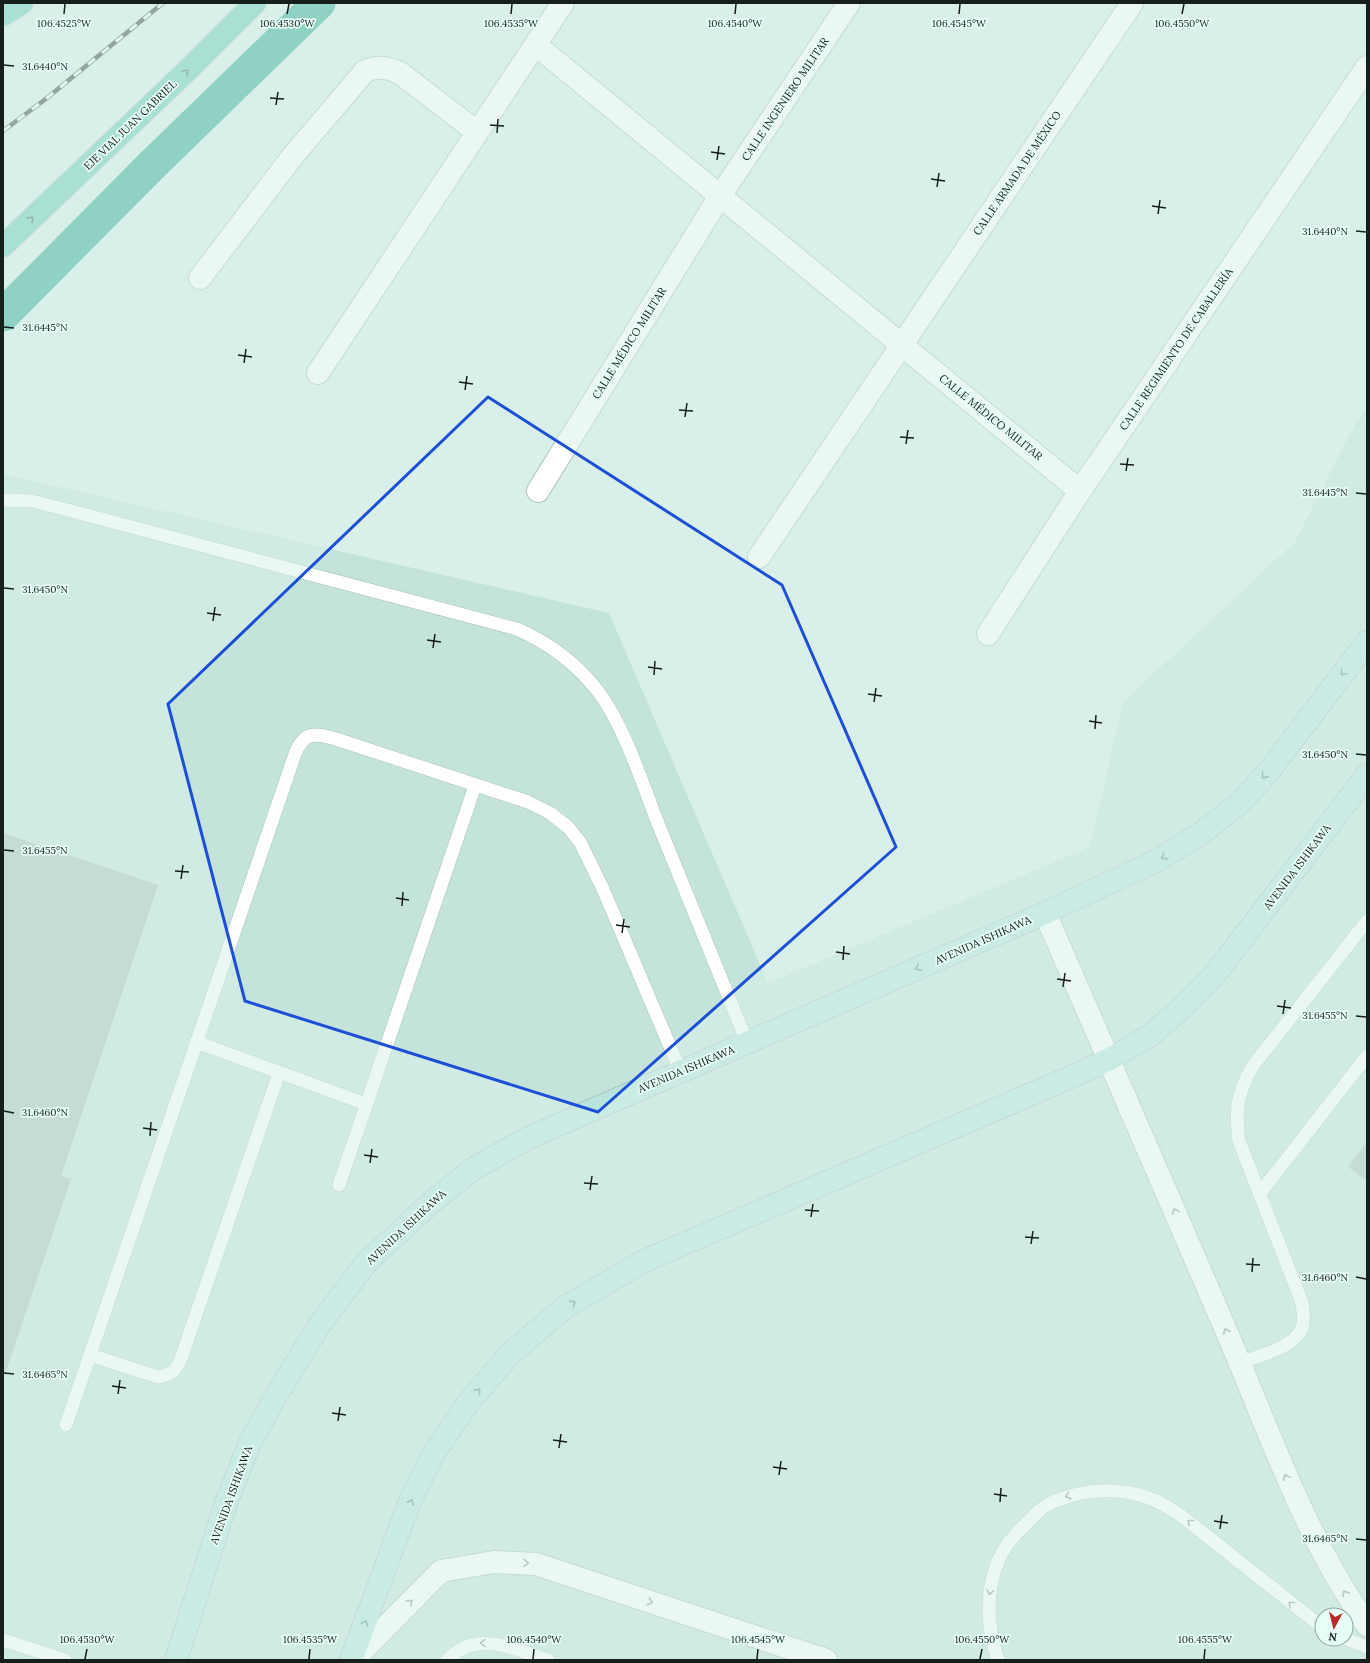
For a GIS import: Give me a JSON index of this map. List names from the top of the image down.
{
  "streets": {
    "main road": ["EJE VIAL JUAN GABRIEL"],
    "street": [
      "CALLE INGENIERO MILITAR",
      "CALLE ARMADA DE MÉXICO",
      "CALLE MÉDICO MILITAR",
      "CALLE REGIMIENTO DE CABALLERÍA",
      "AVENIDA ISHIKAWA"
    ]
  },
  "crossings": [
    ["CALLE INGENIERO MILITAR", "CALLE MÉDICO MILITAR"],
    ["CALLE ARMADA DE MÉXICO", "CALLE MÉDICO MILITAR"],
    ["CALLE MÉDICO MILITAR", "CALLE REGIMIENTO DE CABALLERÍA"]
  ],
  "one_way": ["EJE VIAL JUAN GABRIEL"],
  "north": "bottom",
  "coordinates": [
    "106.4525°W",
    "106.4530°W",
    "106.4535°W",
    "106.4540°W",
    "106.4545°W",
    "106.4550°W",
    "31.6440°N",
    "31.6445°N",
    "31.6450°N",
    "31.6455°N",
    "31.6460°N",
    "31.6465°N",
    "106.4555°W"
  ]
}
